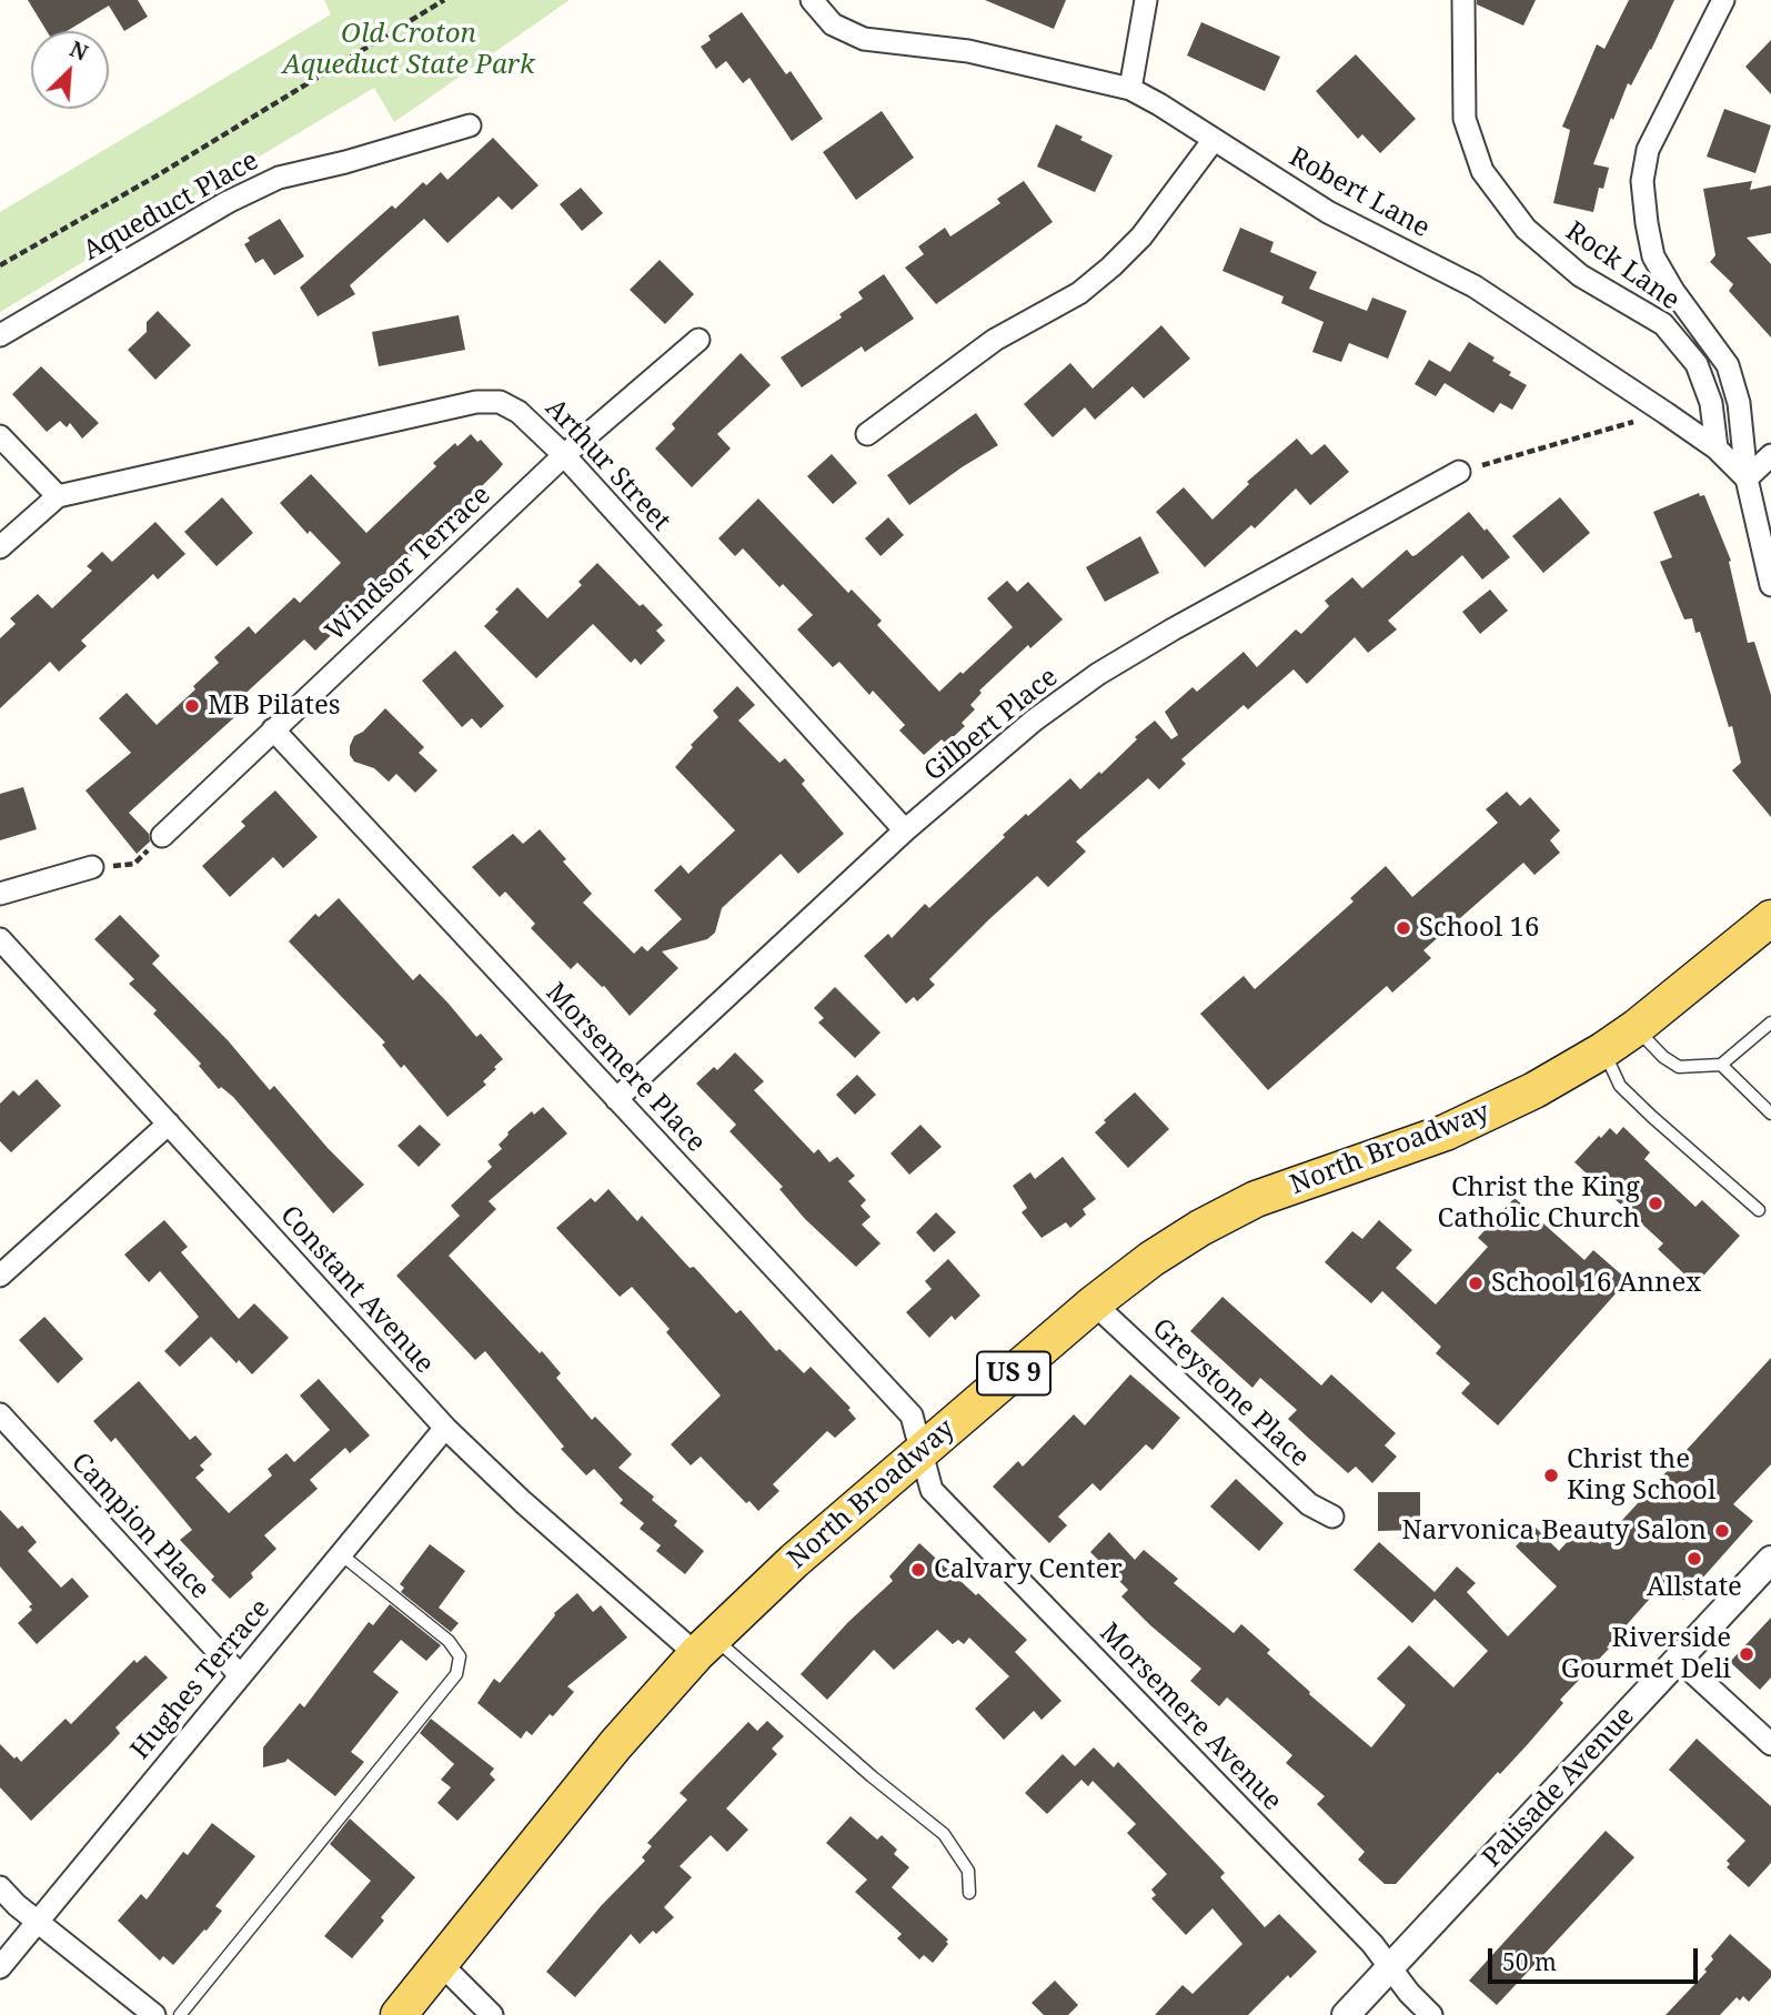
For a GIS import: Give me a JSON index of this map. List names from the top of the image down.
{
  "streets": {
    "main road": ["North Broadway", "US 9"],
    "street": [
      "Robert Lane",
      "Aqueduct Place",
      "Rock Lane",
      "Arthur Street",
      "Windsor Terrace",
      "Gilbert Place",
      "Morsemere Place",
      "Constant Avenue",
      "Greystone Place",
      "Campion Place",
      "Hughes Terrace",
      "Morsemere Avenue",
      "Palisade Avenue"
    ]
  },
  "crossings": [
    ["Robert Lane", "Rock Lane"],
    ["Arthur Street", "Windsor Terrace"],
    ["Arthur Street", "Gilbert Place"],
    ["Windsor Terrace", "Morsemere Place"],
    ["Gilbert Place", "Morsemere Place"],
    ["Morsemere Place", "North Broadway"],
    ["Morsemere Place", "Morsemere Avenue"],
    ["North Broadway", "Constant Avenue"],
    ["North Broadway", "Greystone Place"],
    ["North Broadway", "Morsemere Avenue"],
    ["Constant Avenue", "Hughes Terrace"],
    ["Campion Place", "Hughes Terrace"],
    ["Morsemere Avenue", "Palisade Avenue"]
  ],
  "parks": ["Old Croton Aqueduct State Park"],
  "places": [
    "MB Pilates",
    "School 16",
    "Christ the King Catholic Church",
    "School 16 Annex",
    "Christ the King School",
    "Narvonica Beauty Salon",
    "Allstate",
    "Calvary Center",
    "Riverside Gourmet Deli"
  ],
  "scale_bar": "50 m",
  "north": "top right"
}
